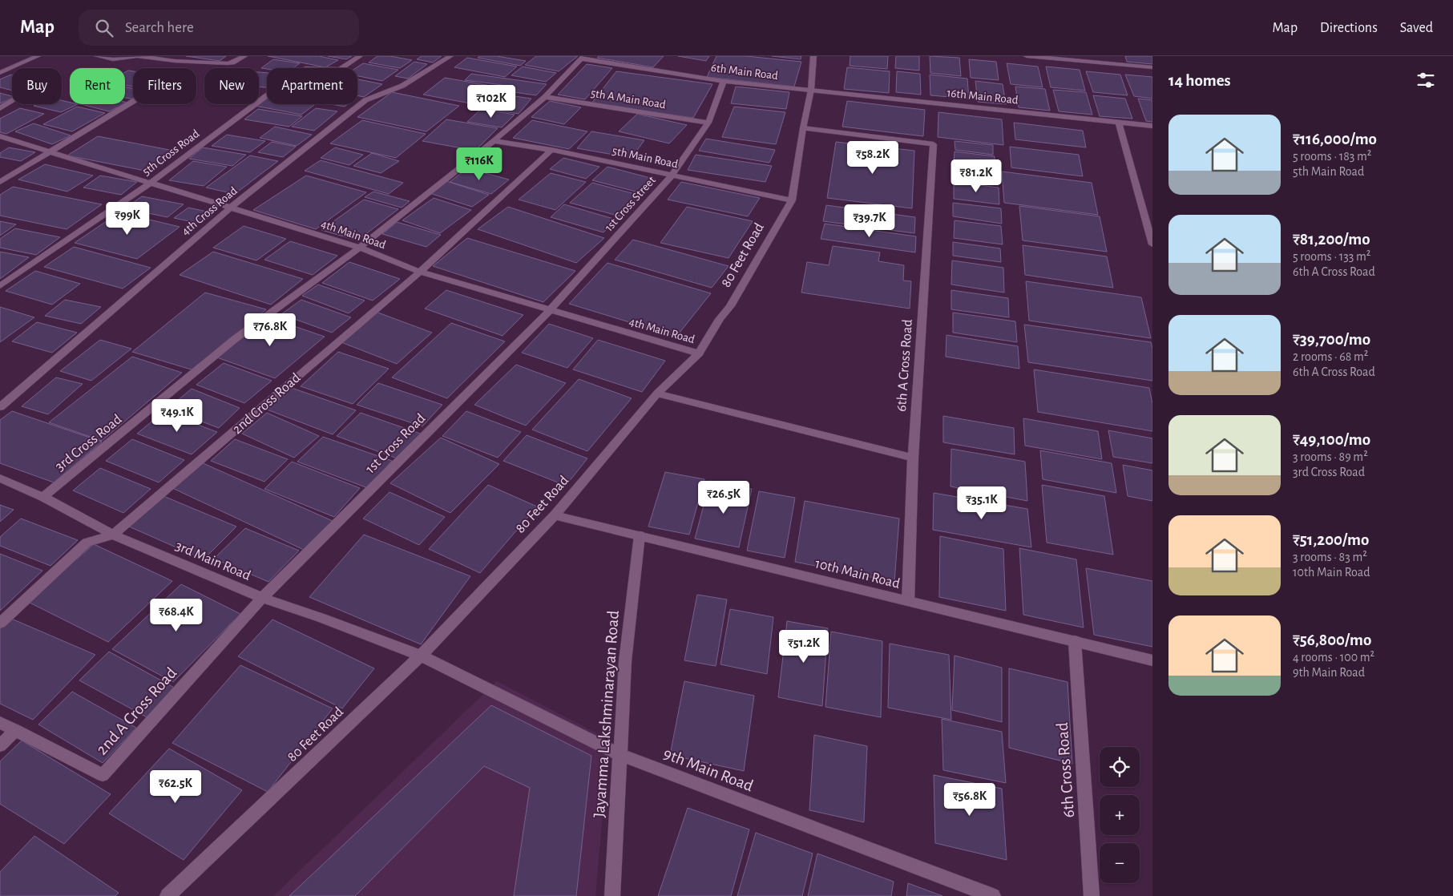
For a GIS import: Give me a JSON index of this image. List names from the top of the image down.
{
  "streets": {
    "street": [
      "6th Main Road",
      "16th Main Road",
      "5th A Main Road",
      "5th Cross Road",
      "5th Main Road",
      "1st Cross Street",
      "4th Cross Road",
      "4th Main Road",
      "80 Feet Road",
      "6th A Cross Road",
      "2nd Cross Road",
      "3rd Cross Road",
      "1st Cross Road",
      "3rd Main Road",
      "10th Main Road",
      "2nd A Cross Road",
      "Jayamma Lakshminarayan Road",
      "9th Main Road",
      "6th Cross Road"
    ]
  },
  "crossings": [
    ["6th Main Road", "16th Main Road"],
    ["6th Main Road", "1st Cross Street"],
    ["6th Main Road", "80 Feet Road"],
    ["6th Main Road", "3rd Cross Road"],
    ["16th Main Road", "80 Feet Road"],
    ["5th A Main Road", "1st Cross Street"],
    ["5th A Main Road", "3rd Cross Road"],
    ["5th Cross Road", "4th Main Road"],
    ["5th Main Road", "1st Cross Street"],
    ["5th Main Road", "80 Feet Road"],
    ["5th Main Road", "2nd Cross Road"],
    ["5th Main Road", "3rd Cross Road"],
    ["1st Cross Street", "4th Main Road"],
    ["1st Cross Street", "1st Cross Road"],
    ["4th Cross Road", "4th Main Road"],
    ["4th Main Road", "80 Feet Road"],
    ["4th Main Road", "2nd Cross Road"],
    ["4th Main Road", "3rd Cross Road"],
    ["4th Main Road", "1st Cross Road"],
    ["80 Feet Road", "6th A Cross Road"],
    ["80 Feet Road", "3rd Main Road"],
    ["80 Feet Road", "10th Main Road"],
    ["80 Feet Road", "9th Main Road"],
    ["2nd Cross Road", "3rd Main Road"],
    ["3rd Cross Road", "3rd Main Road"],
    ["1st Cross Road", "3rd Main Road"],
    ["1st Cross Road", "2nd A Cross Road"],
    ["3rd Main Road", "2nd A Cross Road"],
    ["3rd Main Road", "9th Main Road"],
    ["10th Main Road", "Jayamma Lakshminarayan Road"],
    ["10th Main Road", "6th Cross Road"],
    ["Jayamma Lakshminarayan Road", "9th Main Road"]
  ],
  "page": {
    "header": "Map",
    "search": "Search here",
    "nav": ["Map", "Directions", "Saved"],
    "heading": "14 homes",
    "chip": [
      "Buy",
      "Rent",
      "Filters",
      "New",
      "Apartment"
    ],
    "price": [
      "₹102K",
      "₹58.2K",
      "₹116K",
      "₹81.2K",
      "₹99K",
      "₹39.7K",
      "₹76.8K",
      "₹49.1K",
      "₹26.5K",
      "₹35.1K",
      "₹68.4K",
      "₹51.2K",
      "₹62.5K",
      "₹56.8K"
    ],
    "list": [
      {
        "name": "₹116,000/mo",
        "note": "5 rooms · 183 m² · 5th Main Road"
      },
      {
        "name": "₹81,200/mo",
        "note": "5 rooms · 133 m² · 6th A Cross Road"
      },
      {
        "name": "₹39,700/mo",
        "note": "2 rooms · 68 m² · 6th A Cross Road"
      },
      {
        "name": "₹49,100/mo",
        "note": "3 rooms · 89 m² · 3rd Cross Road"
      },
      {
        "name": "₹51,200/mo",
        "note": "3 rooms · 83 m² · 10th Main Road"
      },
      {
        "name": "₹56,800/mo",
        "note": "4 rooms · 100 m² · 9th Main Road"
      }
    ],
    "map_buttons": ["+", "−"]
  }
}
